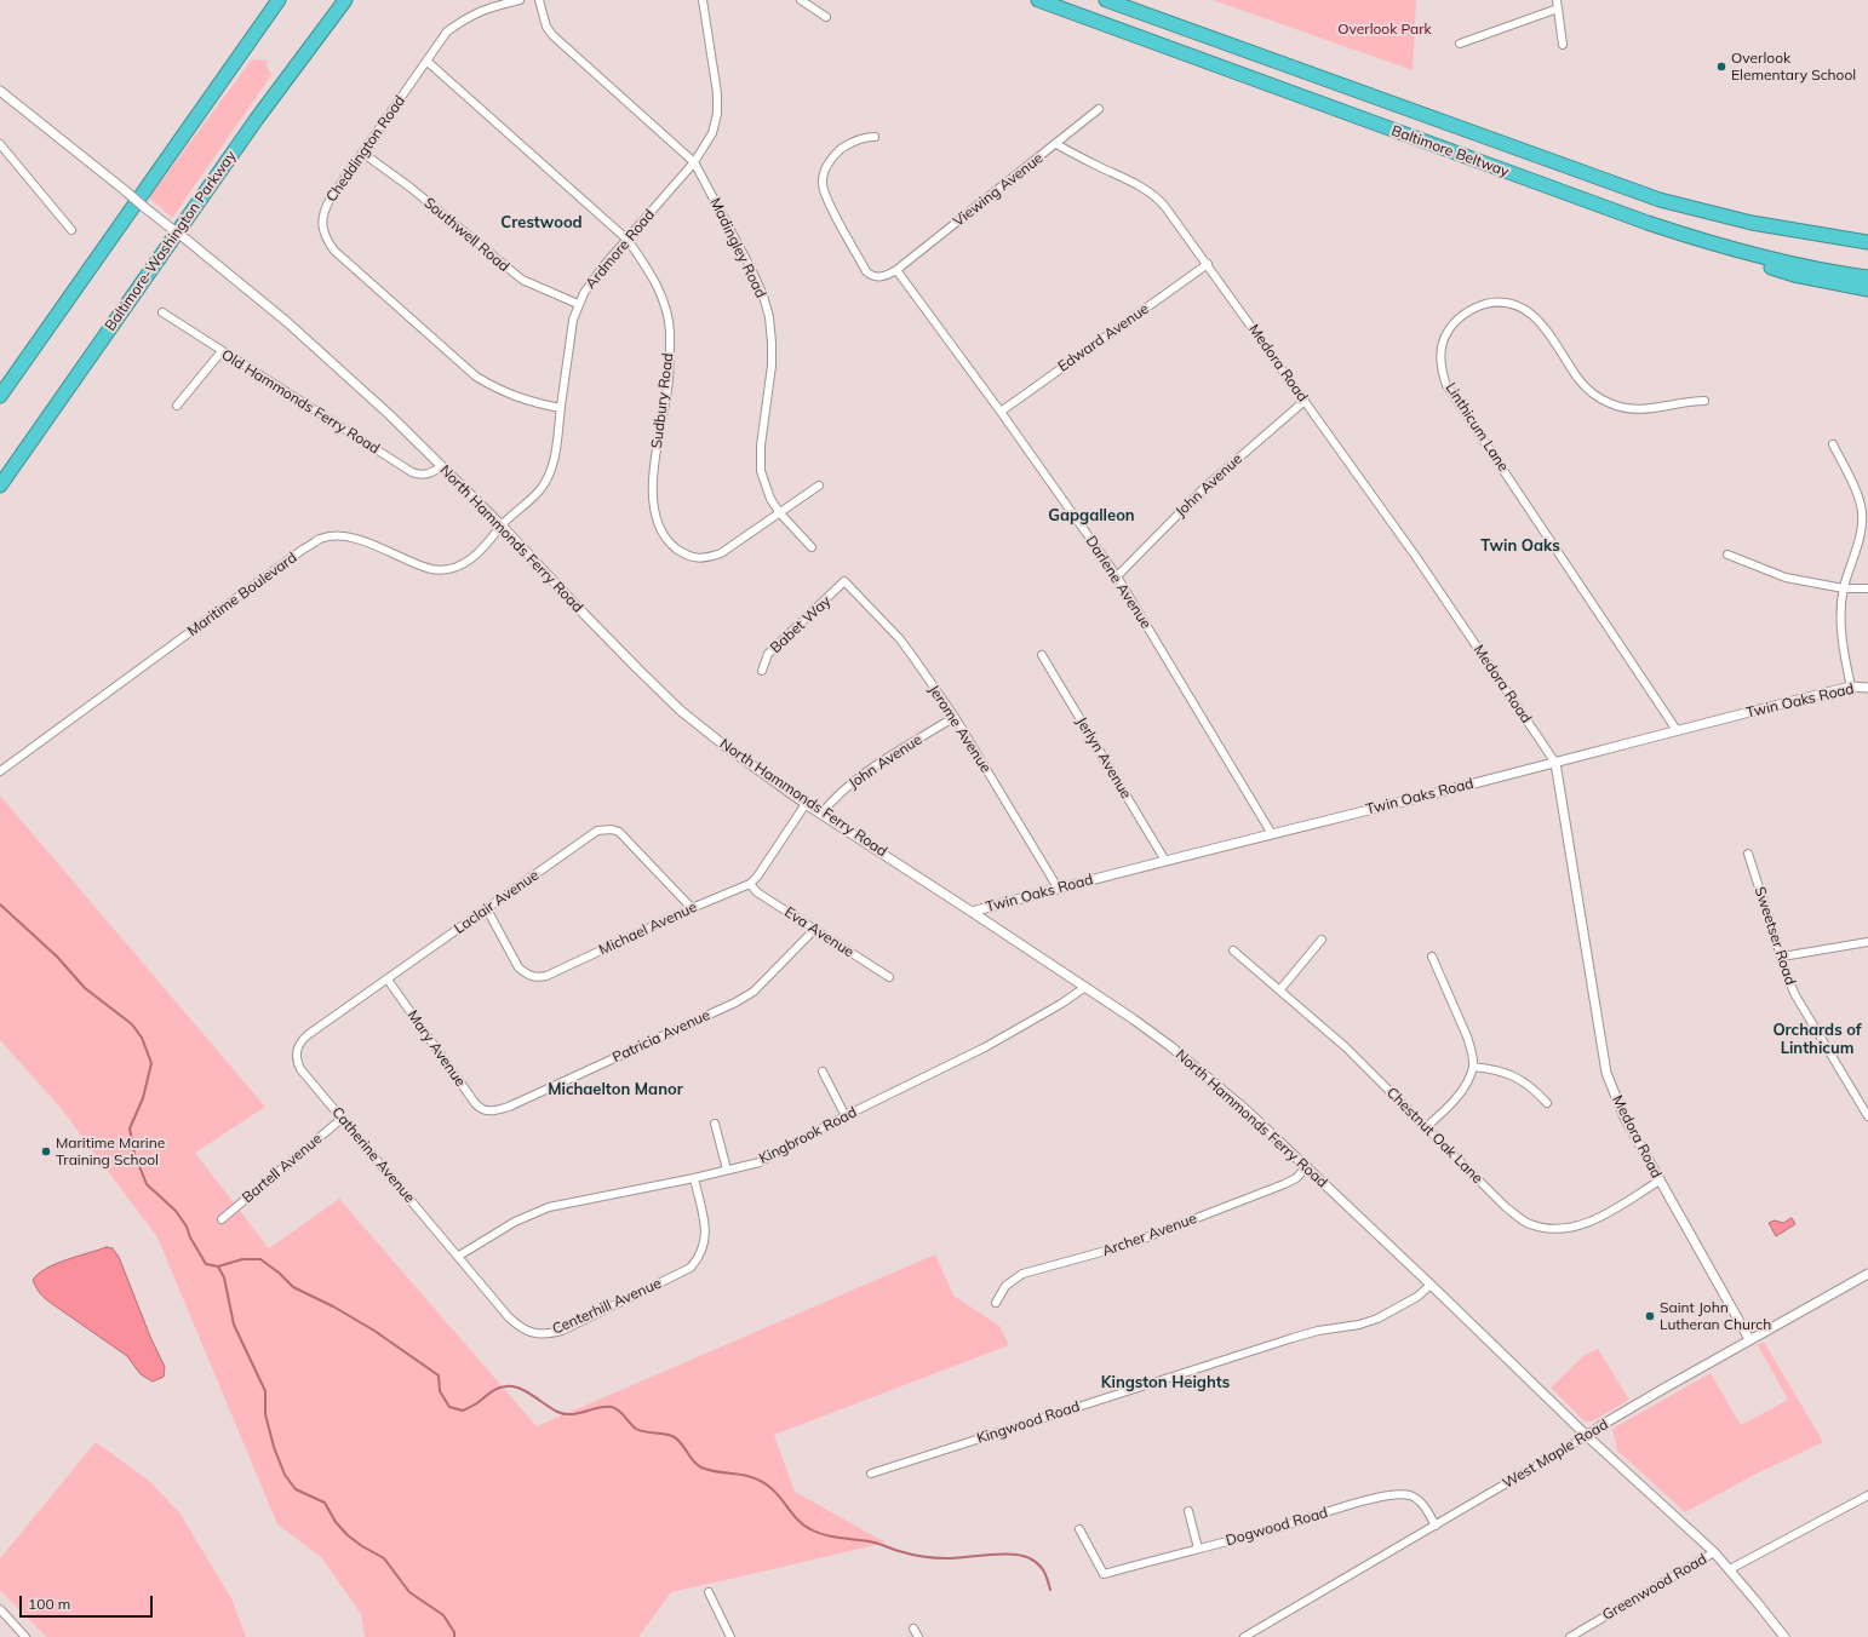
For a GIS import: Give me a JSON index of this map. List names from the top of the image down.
{
  "streets": {
    "highway": ["Baltimore Beltway", "Baltimore-Washington Parkway"],
    "street": [
      "Cheddington Road",
      "Viewing Avenue",
      "Southwell Road",
      "Madingley Road",
      "Ardmore Road",
      "Edward Avenue",
      "Medora Road",
      "Sudbury Road",
      "Old Hammonds Ferry Road",
      "Linthicum Lane",
      "John Avenue",
      "North Hammonds Ferry Road",
      "Darlene Avenue",
      "Maritime Boulevard",
      "Babet Way",
      "Twin Oaks Road",
      "Jerome Avenue",
      "Jerlyn Avenue",
      "Laclair Avenue",
      "Michael Avenue",
      "Eva Avenue",
      "Sweetser Road",
      "Patricia Avenue",
      "Mary Avenue",
      "Kingbrook Road",
      "Chestnut Oak Lane",
      "Catherine Avenue",
      "Bartell Avenue",
      "Archer Avenue",
      "Centerhill Avenue",
      "Kingwood Road",
      "West Maple Road",
      "Dogwood Road",
      "Greenwood Road"
    ]
  },
  "crossings": [
    ["Cheddington Road", "Southwell Road"],
    ["Cheddington Road", "Ardmore Road"],
    ["Cheddington Road", "Sudbury Road"],
    ["Viewing Avenue", "Medora Road"],
    ["Viewing Avenue", "Darlene Avenue"],
    ["Southwell Road", "Ardmore Road"],
    ["Madingley Road", "Ardmore Road"],
    ["Madingley Road", "Sudbury Road"],
    ["Ardmore Road", "Sudbury Road"],
    ["Ardmore Road", "North Hammonds Ferry Road"],
    ["Ardmore Road", "Maritime Boulevard"],
    ["Edward Avenue", "Medora Road"],
    ["Edward Avenue", "Darlene Avenue"],
    ["Medora Road", "John Avenue"],
    ["Medora Road", "Twin Oaks Road"],
    ["Medora Road", "Chestnut Oak Lane"],
    ["Medora Road", "West Maple Road"],
    ["Old Hammonds Ferry Road", "North Hammonds Ferry Road"],
    ["Linthicum Lane", "Twin Oaks Road"],
    ["John Avenue", "North Hammonds Ferry Road"],
    ["John Avenue", "Darlene Avenue"],
    ["John Avenue", "Jerome Avenue"],
    ["North Hammonds Ferry Road", "Maritime Boulevard"],
    ["North Hammonds Ferry Road", "Twin Oaks Road"],
    ["North Hammonds Ferry Road", "Michael Avenue"],
    ["North Hammonds Ferry Road", "Kingbrook Road"],
    ["North Hammonds Ferry Road", "Archer Avenue"],
    ["North Hammonds Ferry Road", "Kingwood Road"],
    ["North Hammonds Ferry Road", "West Maple Road"],
    ["North Hammonds Ferry Road", "Greenwood Road"],
    ["Darlene Avenue", "Twin Oaks Road"],
    ["Babet Way", "Jerome Avenue"],
    ["Twin Oaks Road", "Jerome Avenue"],
    ["Twin Oaks Road", "Jerlyn Avenue"],
    ["Laclair Avenue", "Michael Avenue"],
    ["Laclair Avenue", "Mary Avenue"],
    ["Laclair Avenue", "Catherine Avenue"],
    ["Michael Avenue", "Eva Avenue"],
    ["Eva Avenue", "Patricia Avenue"],
    ["Patricia Avenue", "Mary Avenue"],
    ["Kingbrook Road", "Catherine Avenue"],
    ["Kingbrook Road", "Centerhill Avenue"],
    ["Catherine Avenue", "Bartell Avenue"],
    ["Catherine Avenue", "Centerhill Avenue"],
    ["West Maple Road", "Dogwood Road"]
  ],
  "districts": [
    "Crestwood",
    "Gapgalleon",
    "Twin Oaks",
    "Orchards of Linthicum",
    "Michaelton Manor",
    "Kingston Heights"
  ],
  "parks": ["Overlook Park"],
  "places": ["Overlook Elementary School", "Maritime Marine Training School", "Saint John Lutheran Church"],
  "scale_bar": "100 m"
}
